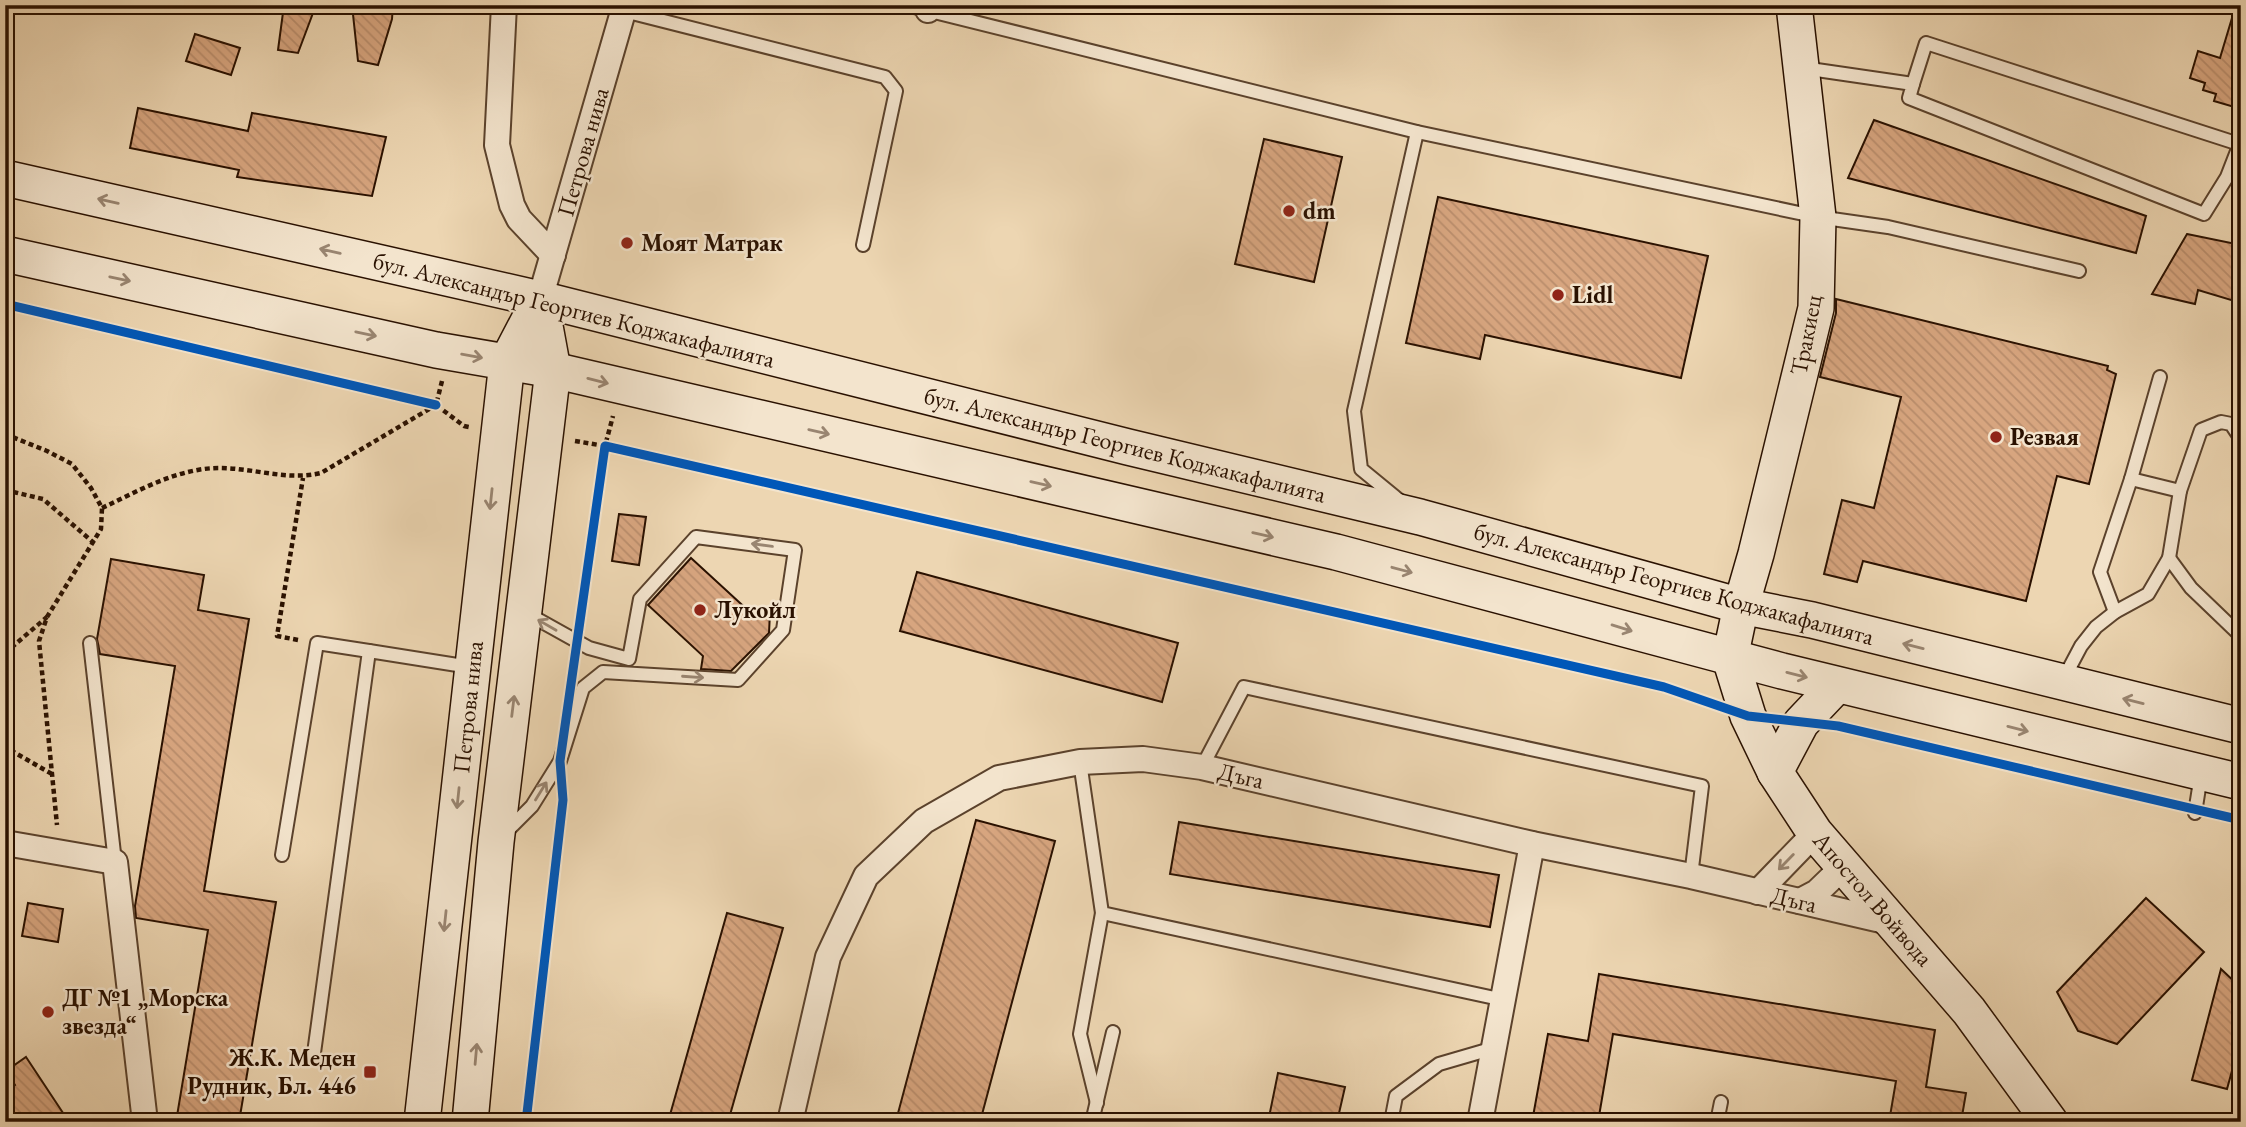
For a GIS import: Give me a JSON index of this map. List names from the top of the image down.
{
  "streets": {
    "main road": [
      "Петрова нива",
      "бул. Александър Георгиев Коджакафалията",
      "Тракиец",
      "Апостол Войвода"
    ],
    "street": ["Дъга"]
  },
  "crossings": [
    ["Петрова нива", "бул. Александър Георгиев Коджакафалията"],
    ["бул. Александър Георгиев Коджакафалията", "Тракиец"],
    ["Тракиец", "Апостол Войвода"],
    ["Дъга", "Апостол Войвода"]
  ],
  "places": {
    "other": [
      "dm",
      "Моят Матрак",
      "Lidl",
      "Резвая",
      "Лукойл",
      "ДГ №1 „Морска звезда“"
    ],
    "transit": ["Ж.К. Меден Рудник, Бл. 446"]
  }
}
